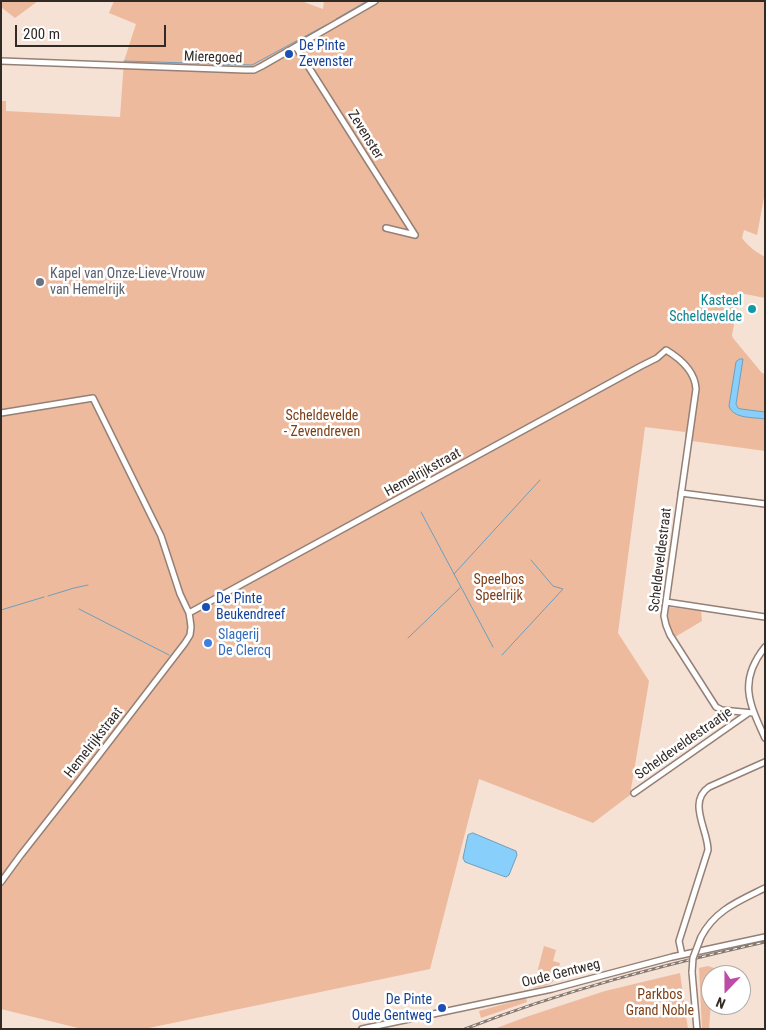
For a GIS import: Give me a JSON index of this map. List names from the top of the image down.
{
  "streets": {
    "street": [
      "Mieregoed",
      "Zevenster",
      "Hemelrijkstraat",
      "Scheldeveldestraat",
      "Scheldeveldestraatje",
      "Oude Gentweg"
    ]
  },
  "crossings": [
    ["Mieregoed", "Zevenster"],
    ["Hemelrijkstraat", "Scheldeveldestraat"],
    ["Scheldeveldestraat", "Scheldeveldestraatje"]
  ],
  "parks": ["Scheldevelde - Zevendreven", "Speelbos Speelrijk", "Parkbos Grand Noble"],
  "places": [
    "De Pinte Zevenster",
    "Kapel van Onze-Lieve-Vrouw van Hemelrijk",
    "Kasteel Scheldevelde",
    "De Pinte Beukendreef",
    "Slagerij De Clercq",
    "De Pinte Oude Gentweg"
  ],
  "scale_bar": "200 m",
  "north": "bottom"
}
